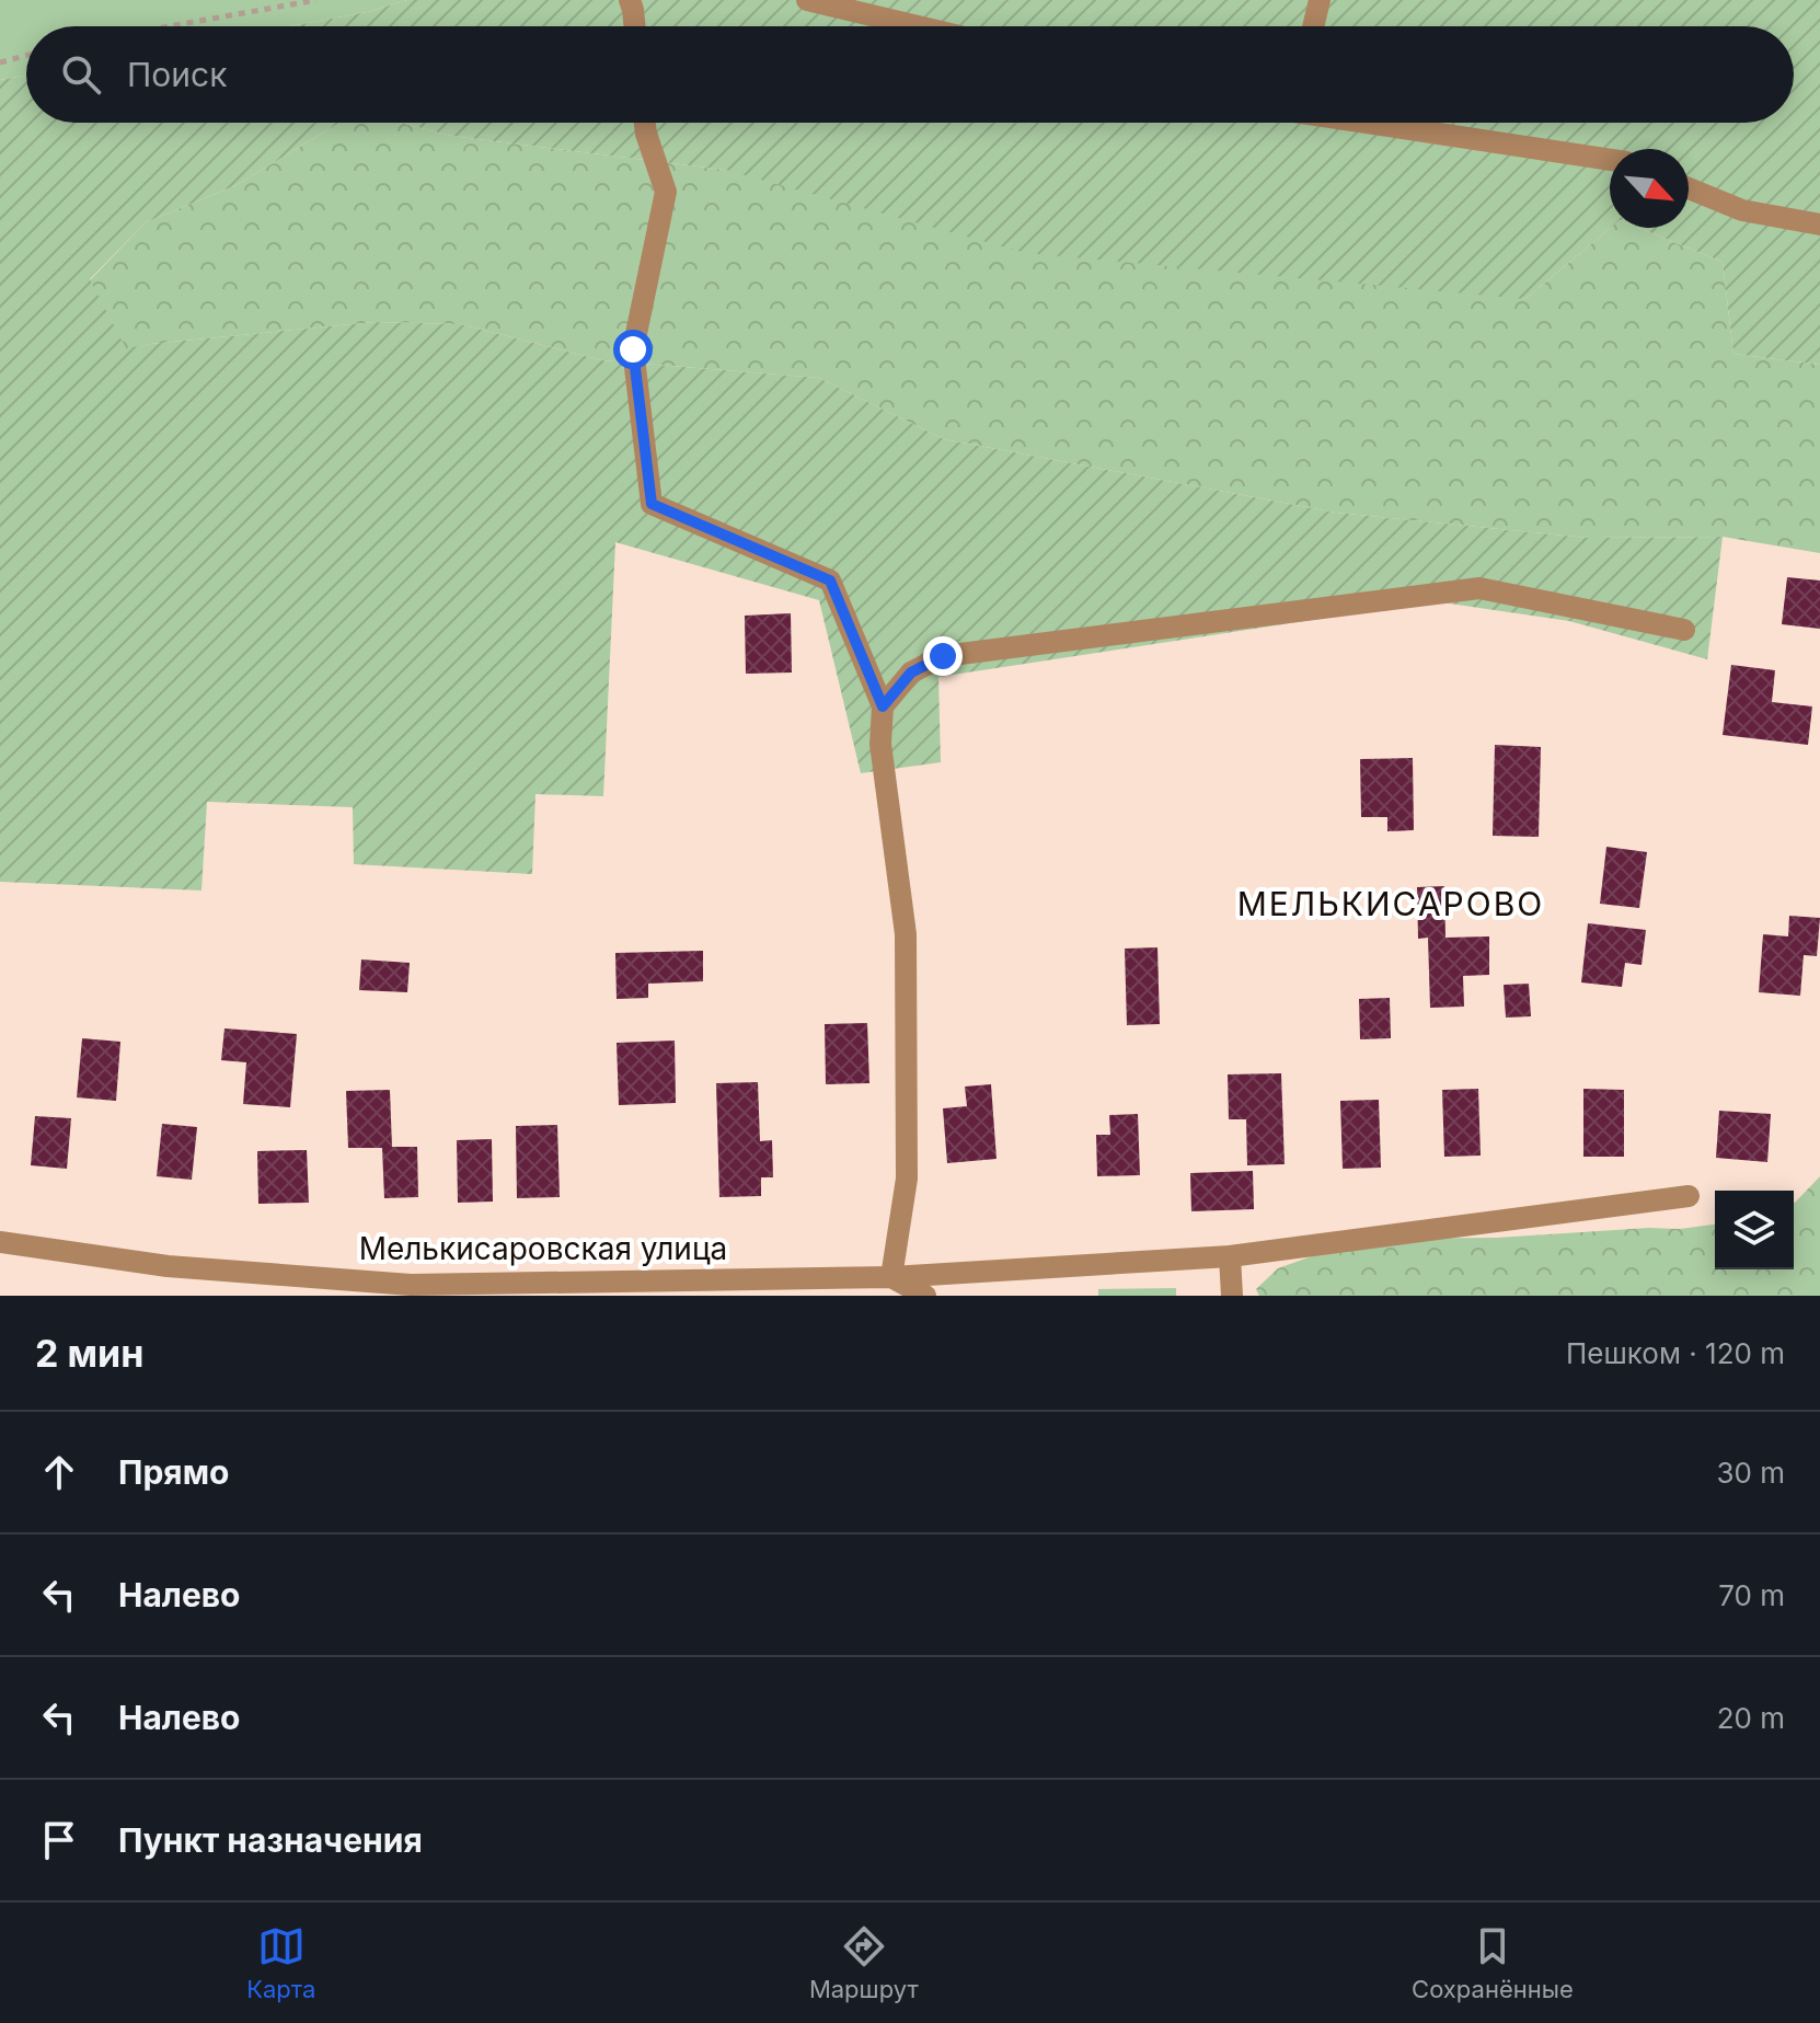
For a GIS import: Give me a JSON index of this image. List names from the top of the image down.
{
  "streets": {
    "street": ["Мелькисаровская улица"]
  },
  "districts": ["МЕЛЬКИСАРОВО"],
  "north": "bottom right",
  "page": {
    "search": "Поиск",
    "heading": ["2 мин", "Пешком · 120 m"],
    "list": [
      ["Прямо", "30 m"],
      ["Налево", "70 m"],
      ["Налево", "20 m"],
      "Пункт назначения"
    ],
    "nav": ["Карта", "Маршрут", "Сохранённые"]
  }
}
